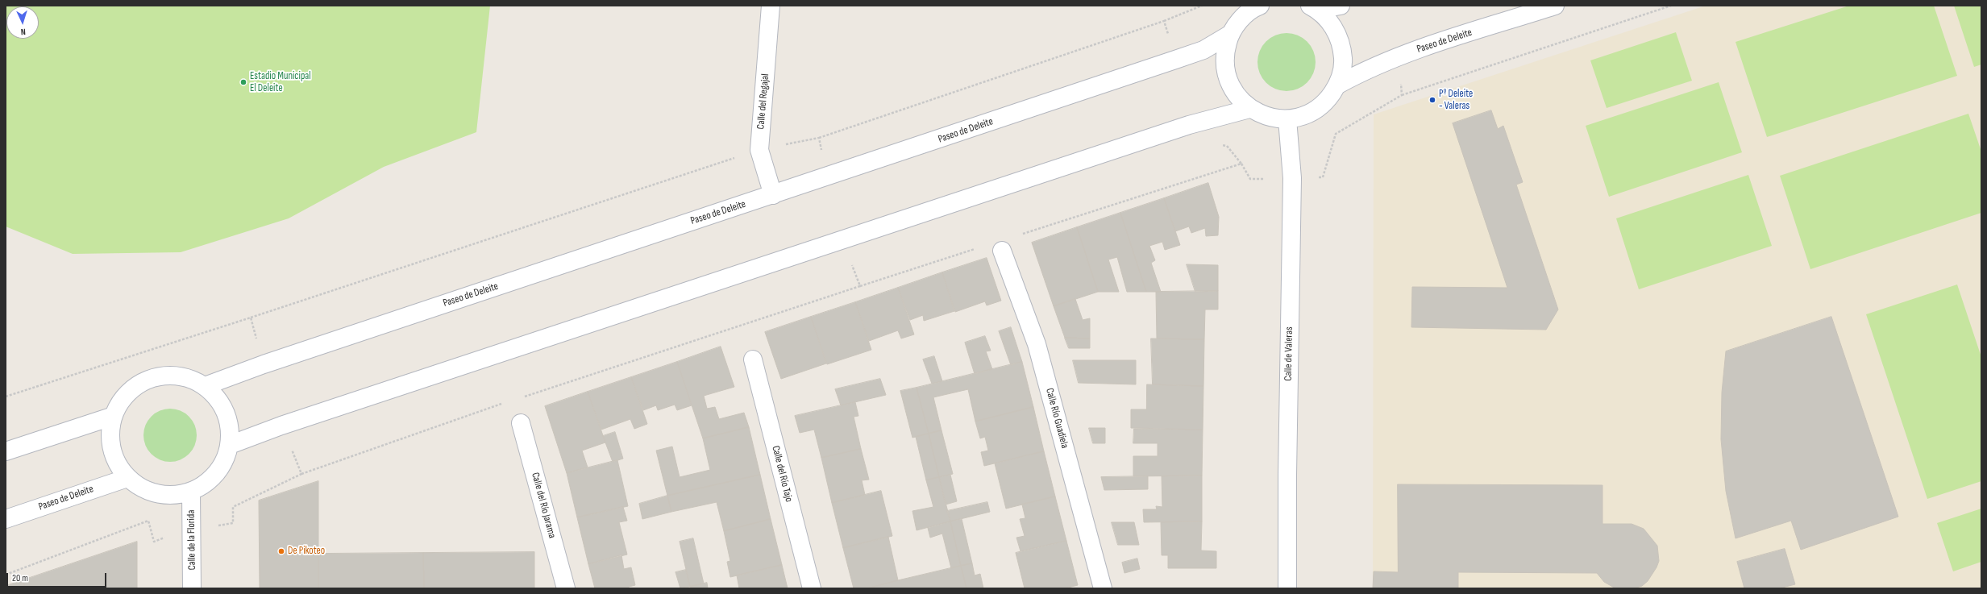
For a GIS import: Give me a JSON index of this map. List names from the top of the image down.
{
  "streets": {
    "main road": [
      "Paseo de Deleite",
      "Calle del Regajal",
      "Calle de Valeras",
      "Calle Río Guadiela",
      "Calle del Río Tajo",
      "Calle del Río Jarama",
      "Calle de la Florida"
    ]
  },
  "crossings": [
    ["Paseo de Deleite", "Calle del Regajal"]
  ],
  "places": ["Estadio Municipal El Deleite", "Pº Deleite - Valeras", "De Pikoteo"],
  "scale_bar": "20 m",
  "north": "bottom"
}
